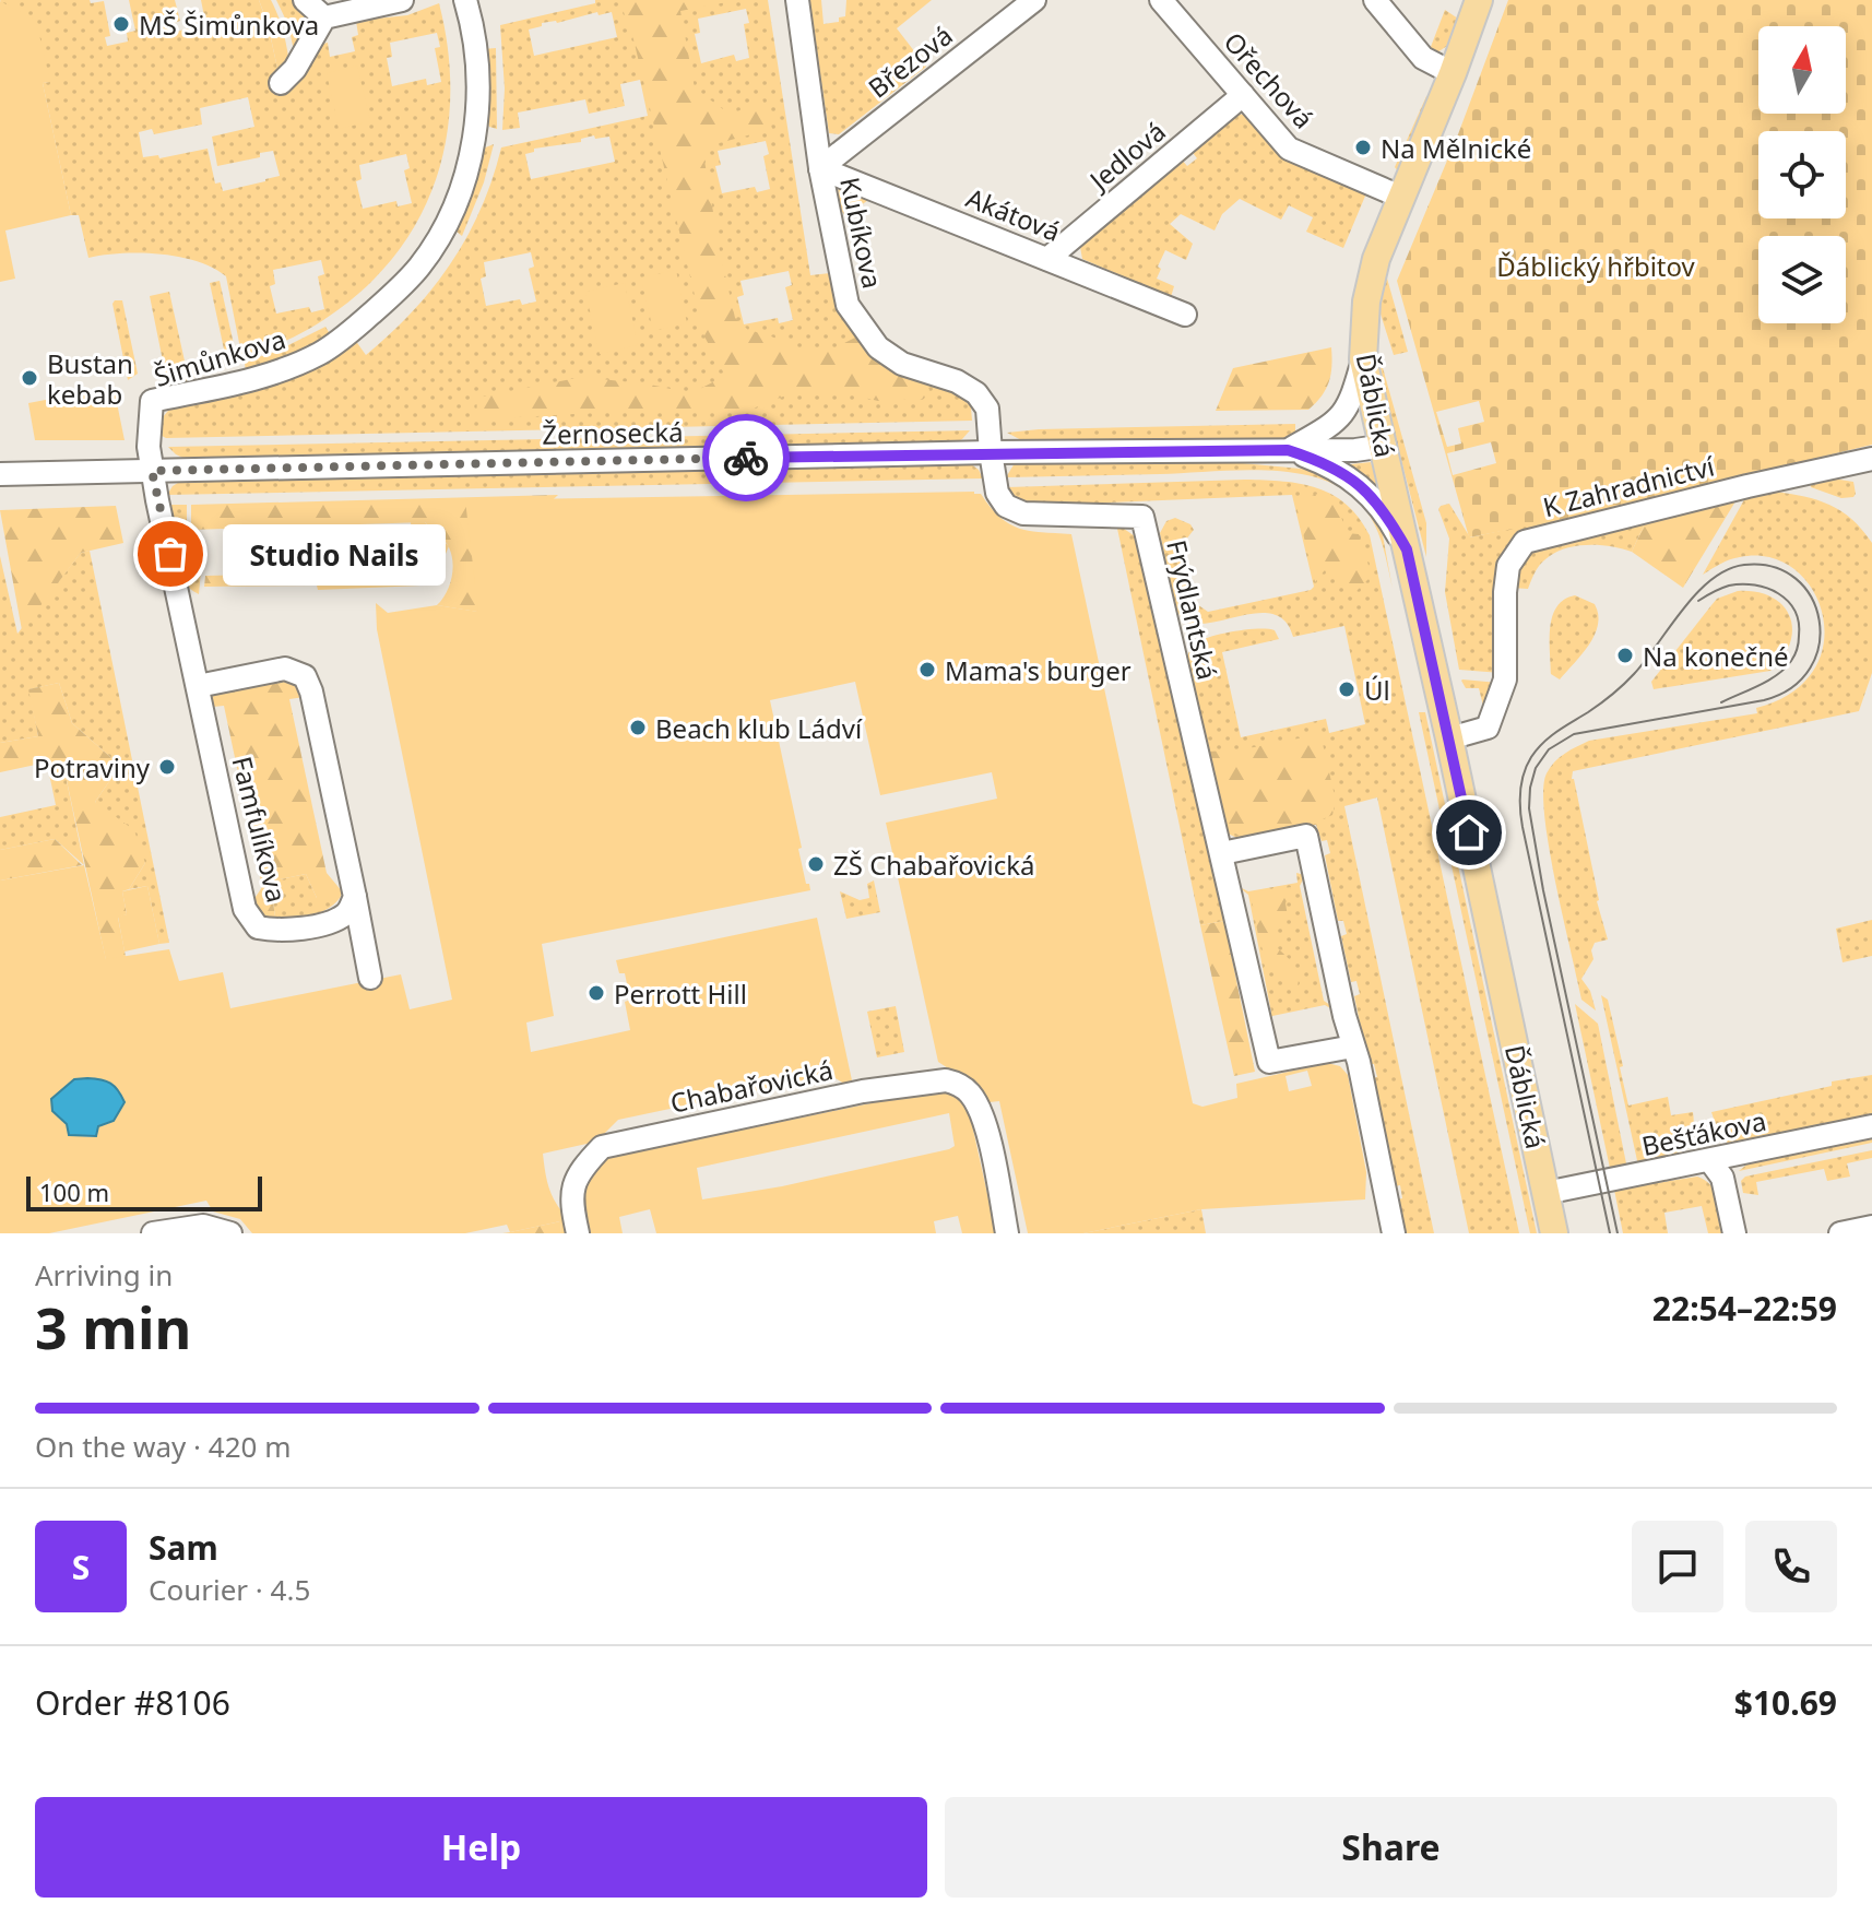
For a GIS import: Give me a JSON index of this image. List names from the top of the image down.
{
  "streets": {
    "main road": ["Ďáblická"],
    "street": [
      "Březová",
      "Ořechová",
      "Jedlová",
      "Akátová",
      "Kubíkova",
      "Šimůnkova",
      "Žernosecká",
      "K Zahradnictví",
      "Frýdlantská",
      "Famfulíkova",
      "Chabařovická",
      "Bešťákova"
    ]
  },
  "crossings": [
    ["Březová", "Akátová"],
    ["Březová", "Kubíkova"],
    ["Ořechová", "Jedlová"],
    ["Ořechová", "Ďáblická"],
    ["Jedlová", "Akátová"],
    ["Akátová", "Kubíkova"],
    ["Kubíkova", "Žernosecká"],
    ["Kubíkova", "Frýdlantská"],
    ["Šimůnkova", "Žernosecká"],
    ["Šimůnkova", "Famfulíkova"],
    ["Ďáblická", "Žernosecká"],
    ["Ďáblická", "K Zahradnictví"],
    ["Ďáblická", "Bešťákova"],
    ["Žernosecká", "Frýdlantská"],
    ["Žernosecká", "Famfulíkova"]
  ],
  "parks": ["Ďáblický hřbitov"],
  "places": [
    "MŠ Šimůnkova",
    "Na Mělnické",
    "Bustan kebab",
    "Studio Nails",
    "Na konečné",
    "Mama's burger",
    "Úl",
    "Beach klub Ládví",
    "Potraviny",
    "ZŠ Chabařovická",
    "Perrott Hill"
  ],
  "scale_bar": "100 m",
  "north": "top",
  "page": {
    "bubble": "Studio Nails",
    "scale": "100 m",
    "heading": ["3 min", "Arriving in", "22:54–22:59"],
    "panel": [
      "Sam",
      "Courier · 4.5",
      "Order #8106",
      "$10.69"
    ],
    "bar": "On the way · 420 m",
    "round": "S",
    "buttons": ["Help", "Share"]
  }
}
